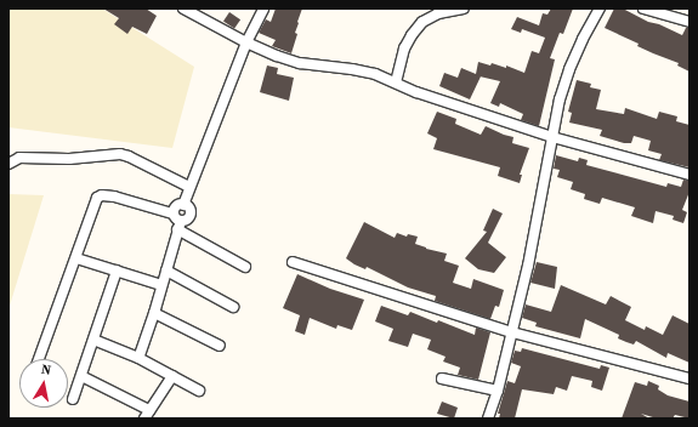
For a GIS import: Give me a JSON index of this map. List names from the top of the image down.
{
  "north": "top"
}
